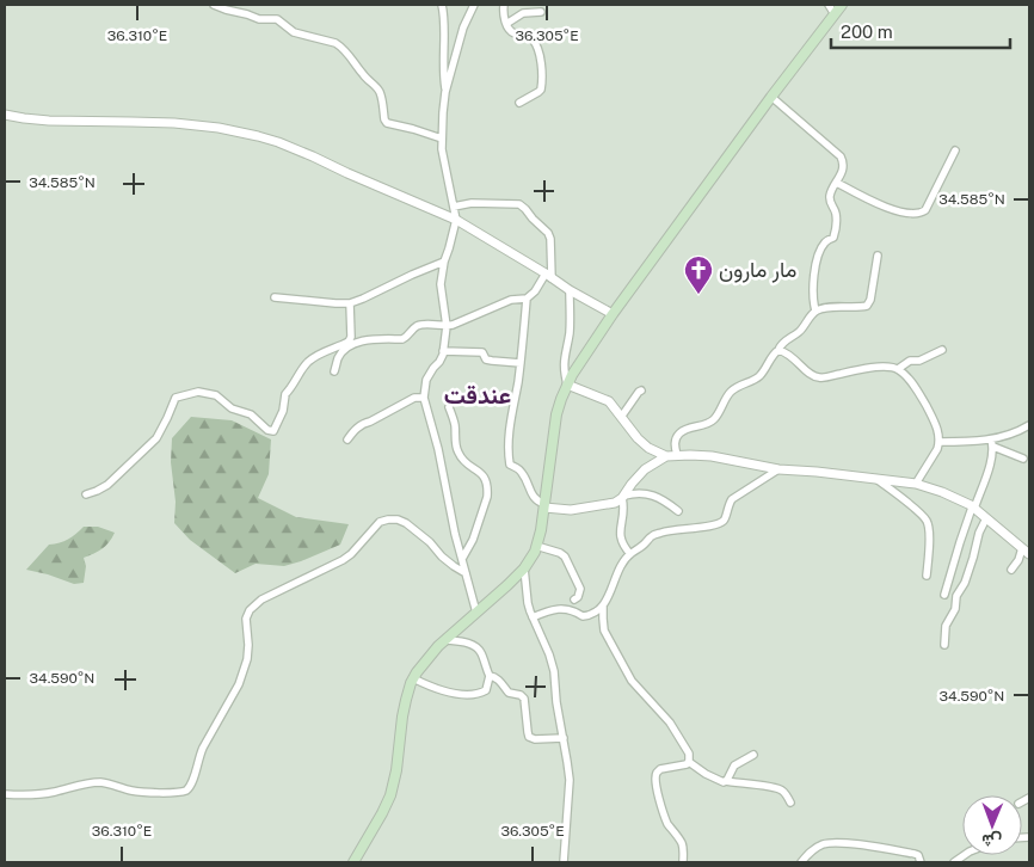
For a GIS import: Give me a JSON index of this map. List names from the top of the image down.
{
  "districts": ["عندقت"],
  "places": {
    "church": ["مار مارون"]
  },
  "scale_bar": "200 m",
  "north": "bottom",
  "coordinates": [
    "36.310°E",
    "36.305°E",
    "34.585°N",
    "34.590°N"
  ]
}
